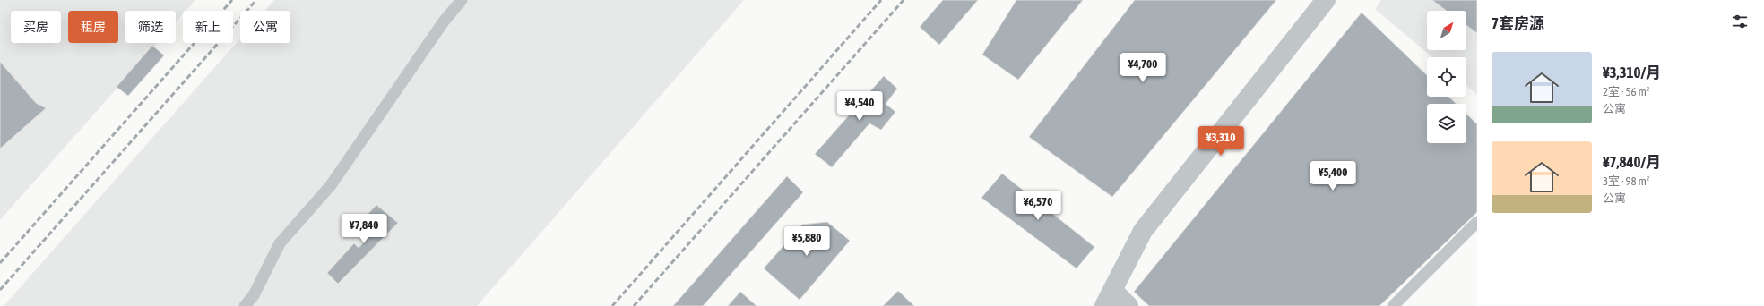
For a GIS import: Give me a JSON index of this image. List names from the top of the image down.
{
  "north": "top right",
  "page": {
    "heading": "7套房源",
    "chip": [
      "买房",
      "租房",
      "筛选",
      "新上",
      "公寓"
    ],
    "list": [
      {
        "name": "¥3,310/月",
        "note": "2室 · 56 m² · 公寓"
      },
      {
        "name": "¥7,840/月",
        "note": "3室 · 98 m² · 公寓"
      }
    ],
    "price": [
      "¥4,700",
      "¥4,540",
      "¥3,310",
      "¥5,400",
      "¥6,570",
      "¥7,840",
      "¥5,880"
    ]
  }
}
